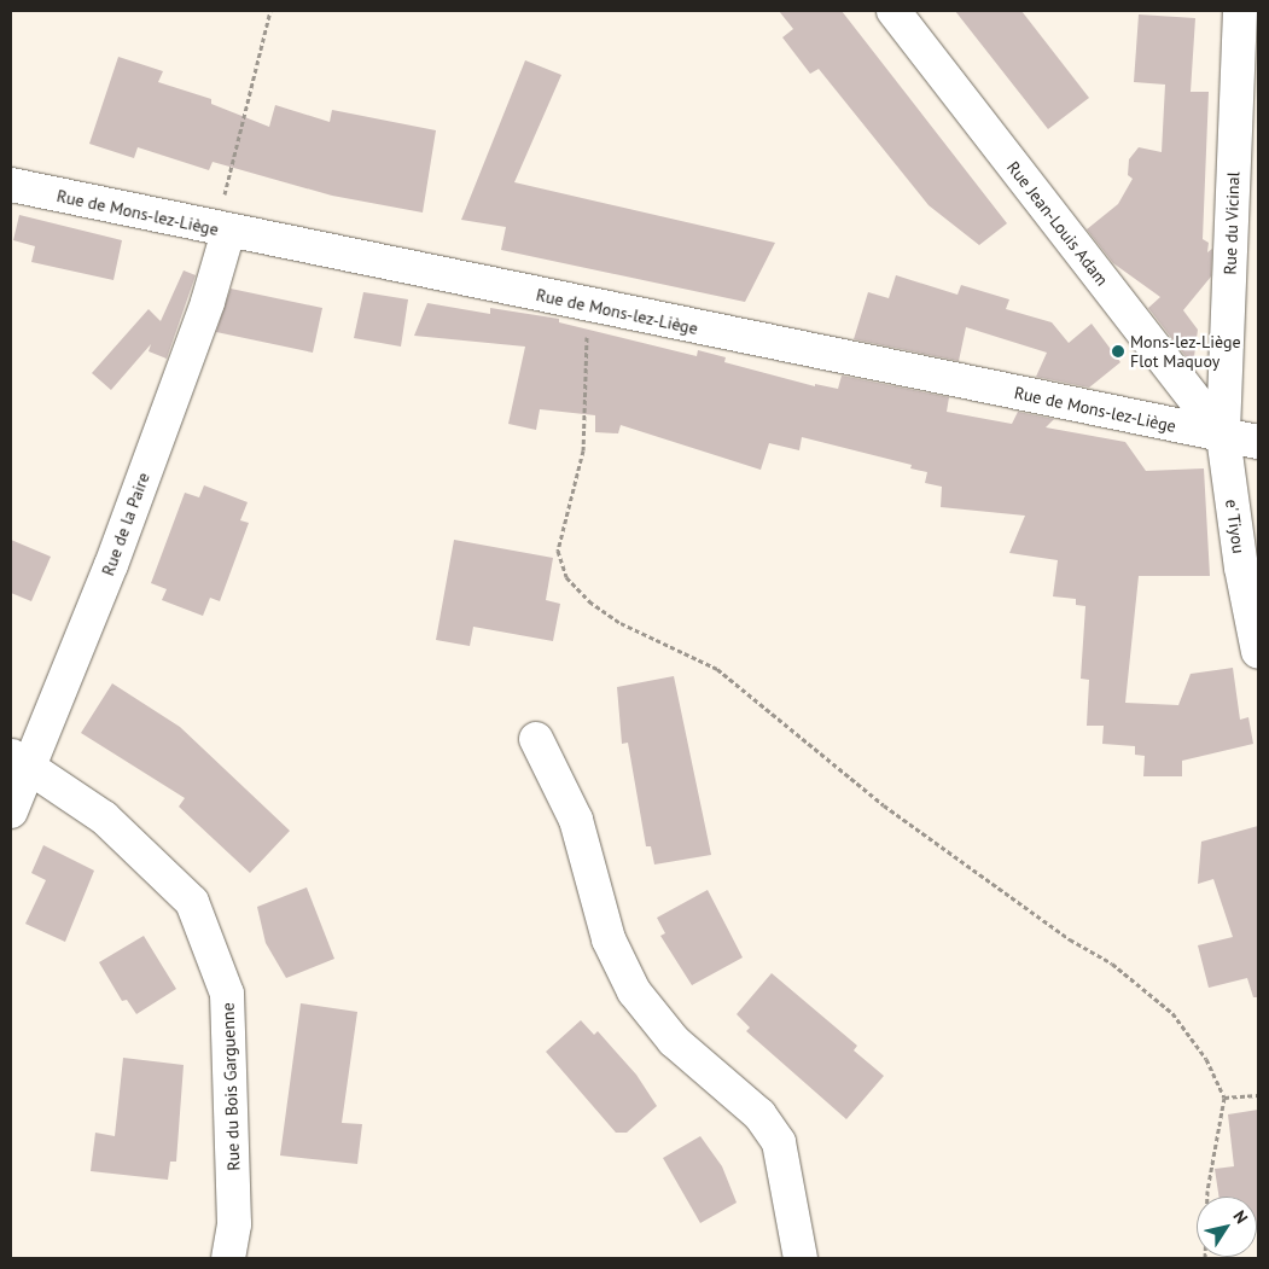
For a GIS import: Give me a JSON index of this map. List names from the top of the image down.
{
  "streets": {
    "street": [
      "Rue de Mons-lez-Liège",
      "Rue Jean-Louis Adam",
      "Rue du Vicinal",
      "Rue de la Paire",
      "e' Tiyou",
      "Rue du Bois Garguenne"
    ]
  },
  "crossings": [
    ["Rue de Mons-lez-Liège", "Rue Jean-Louis Adam"],
    ["Rue de Mons-lez-Liège", "Rue du Vicinal"],
    ["Rue de Mons-lez-Liège", "Rue de la Paire"],
    ["Rue de Mons-lez-Liège", "e' Tiyou"],
    ["Rue Jean-Louis Adam", "Rue du Vicinal"],
    ["Rue Jean-Louis Adam", "e' Tiyou"],
    ["Rue du Vicinal", "e' Tiyou"],
    ["Rue de la Paire", "Rue du Bois Garguenne"]
  ],
  "places": ["Mons-lez-Liège Flot Maquoy"],
  "north": "top right"
}
